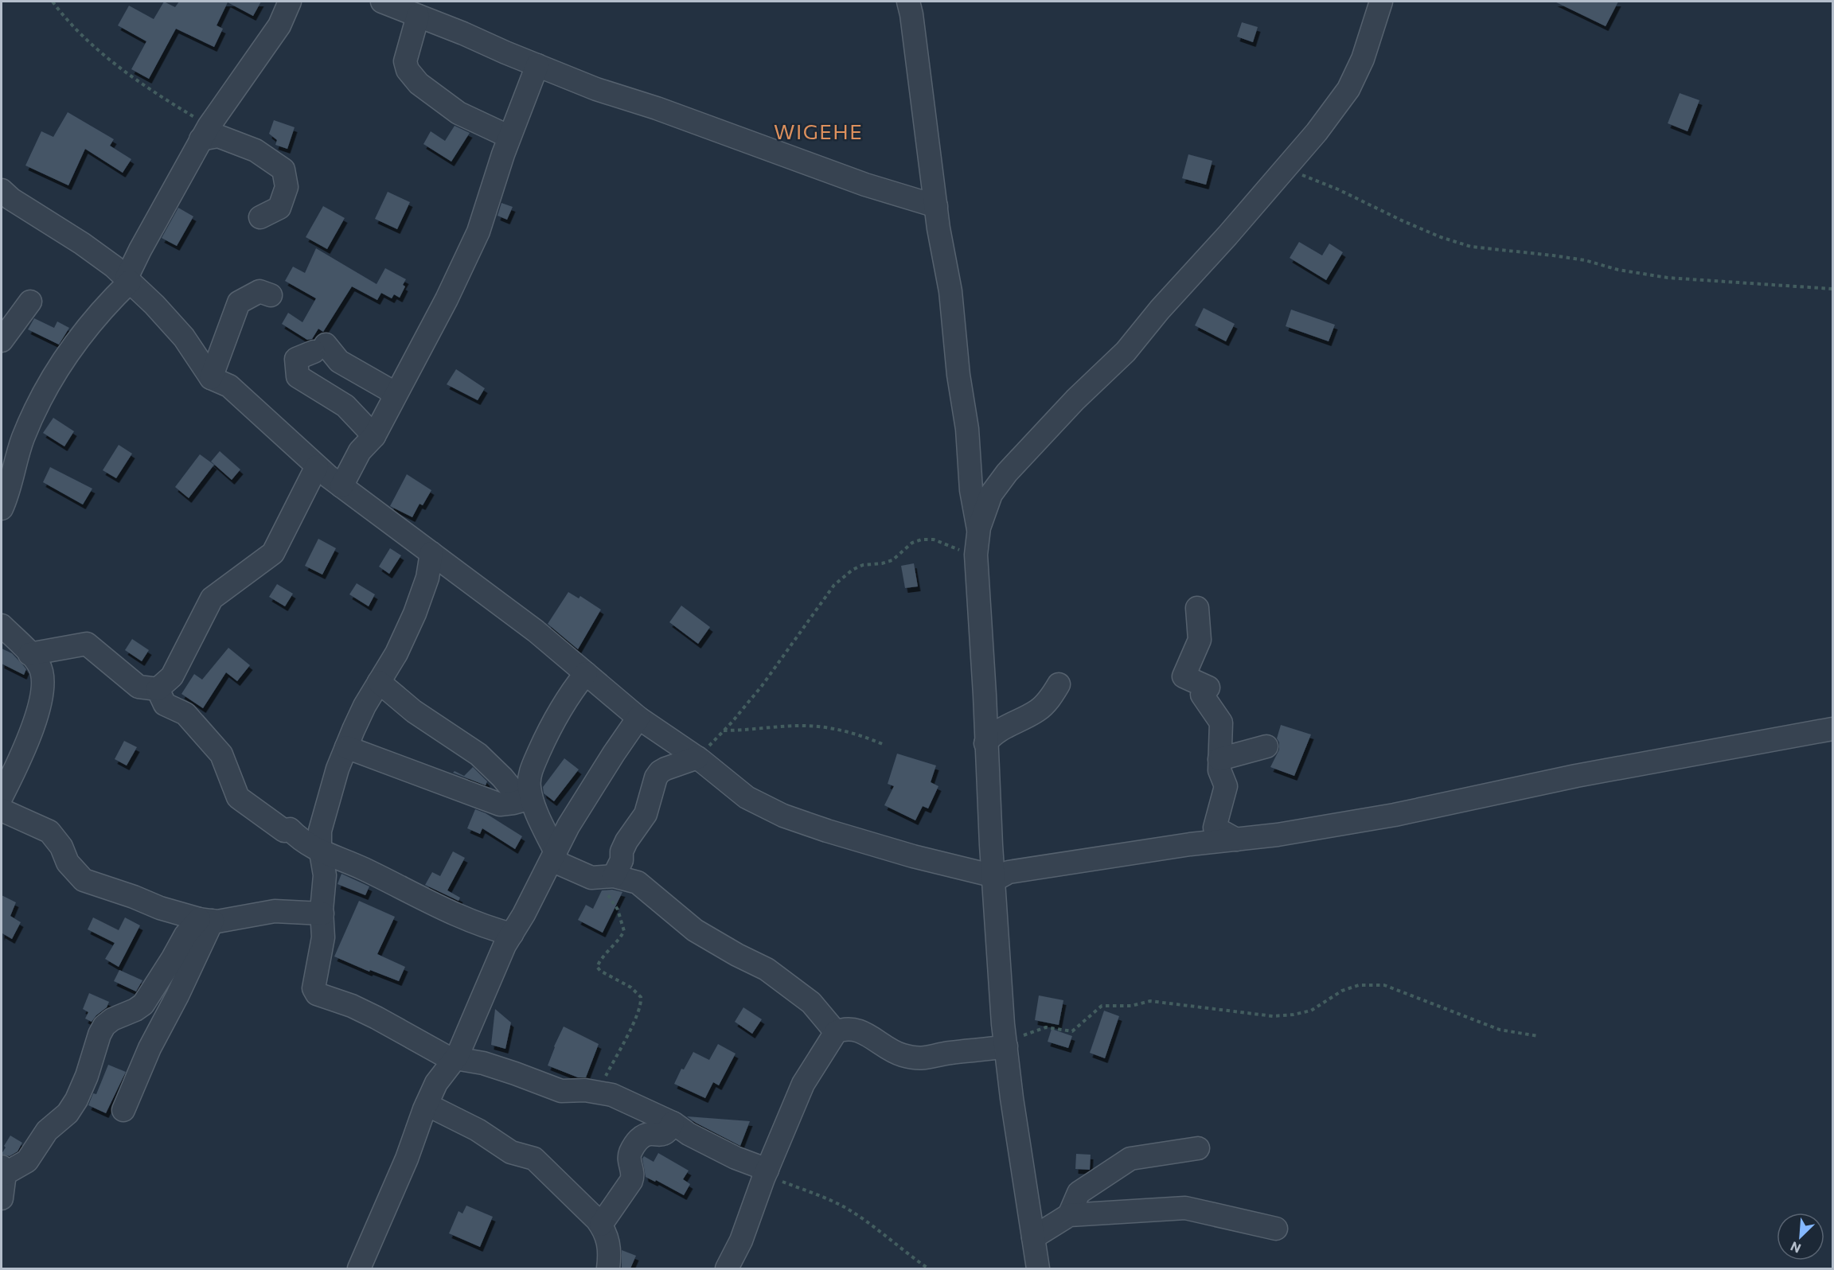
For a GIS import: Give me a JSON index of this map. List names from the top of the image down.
{
  "districts": ["WIGEHE"],
  "north": "bottom left"
}
